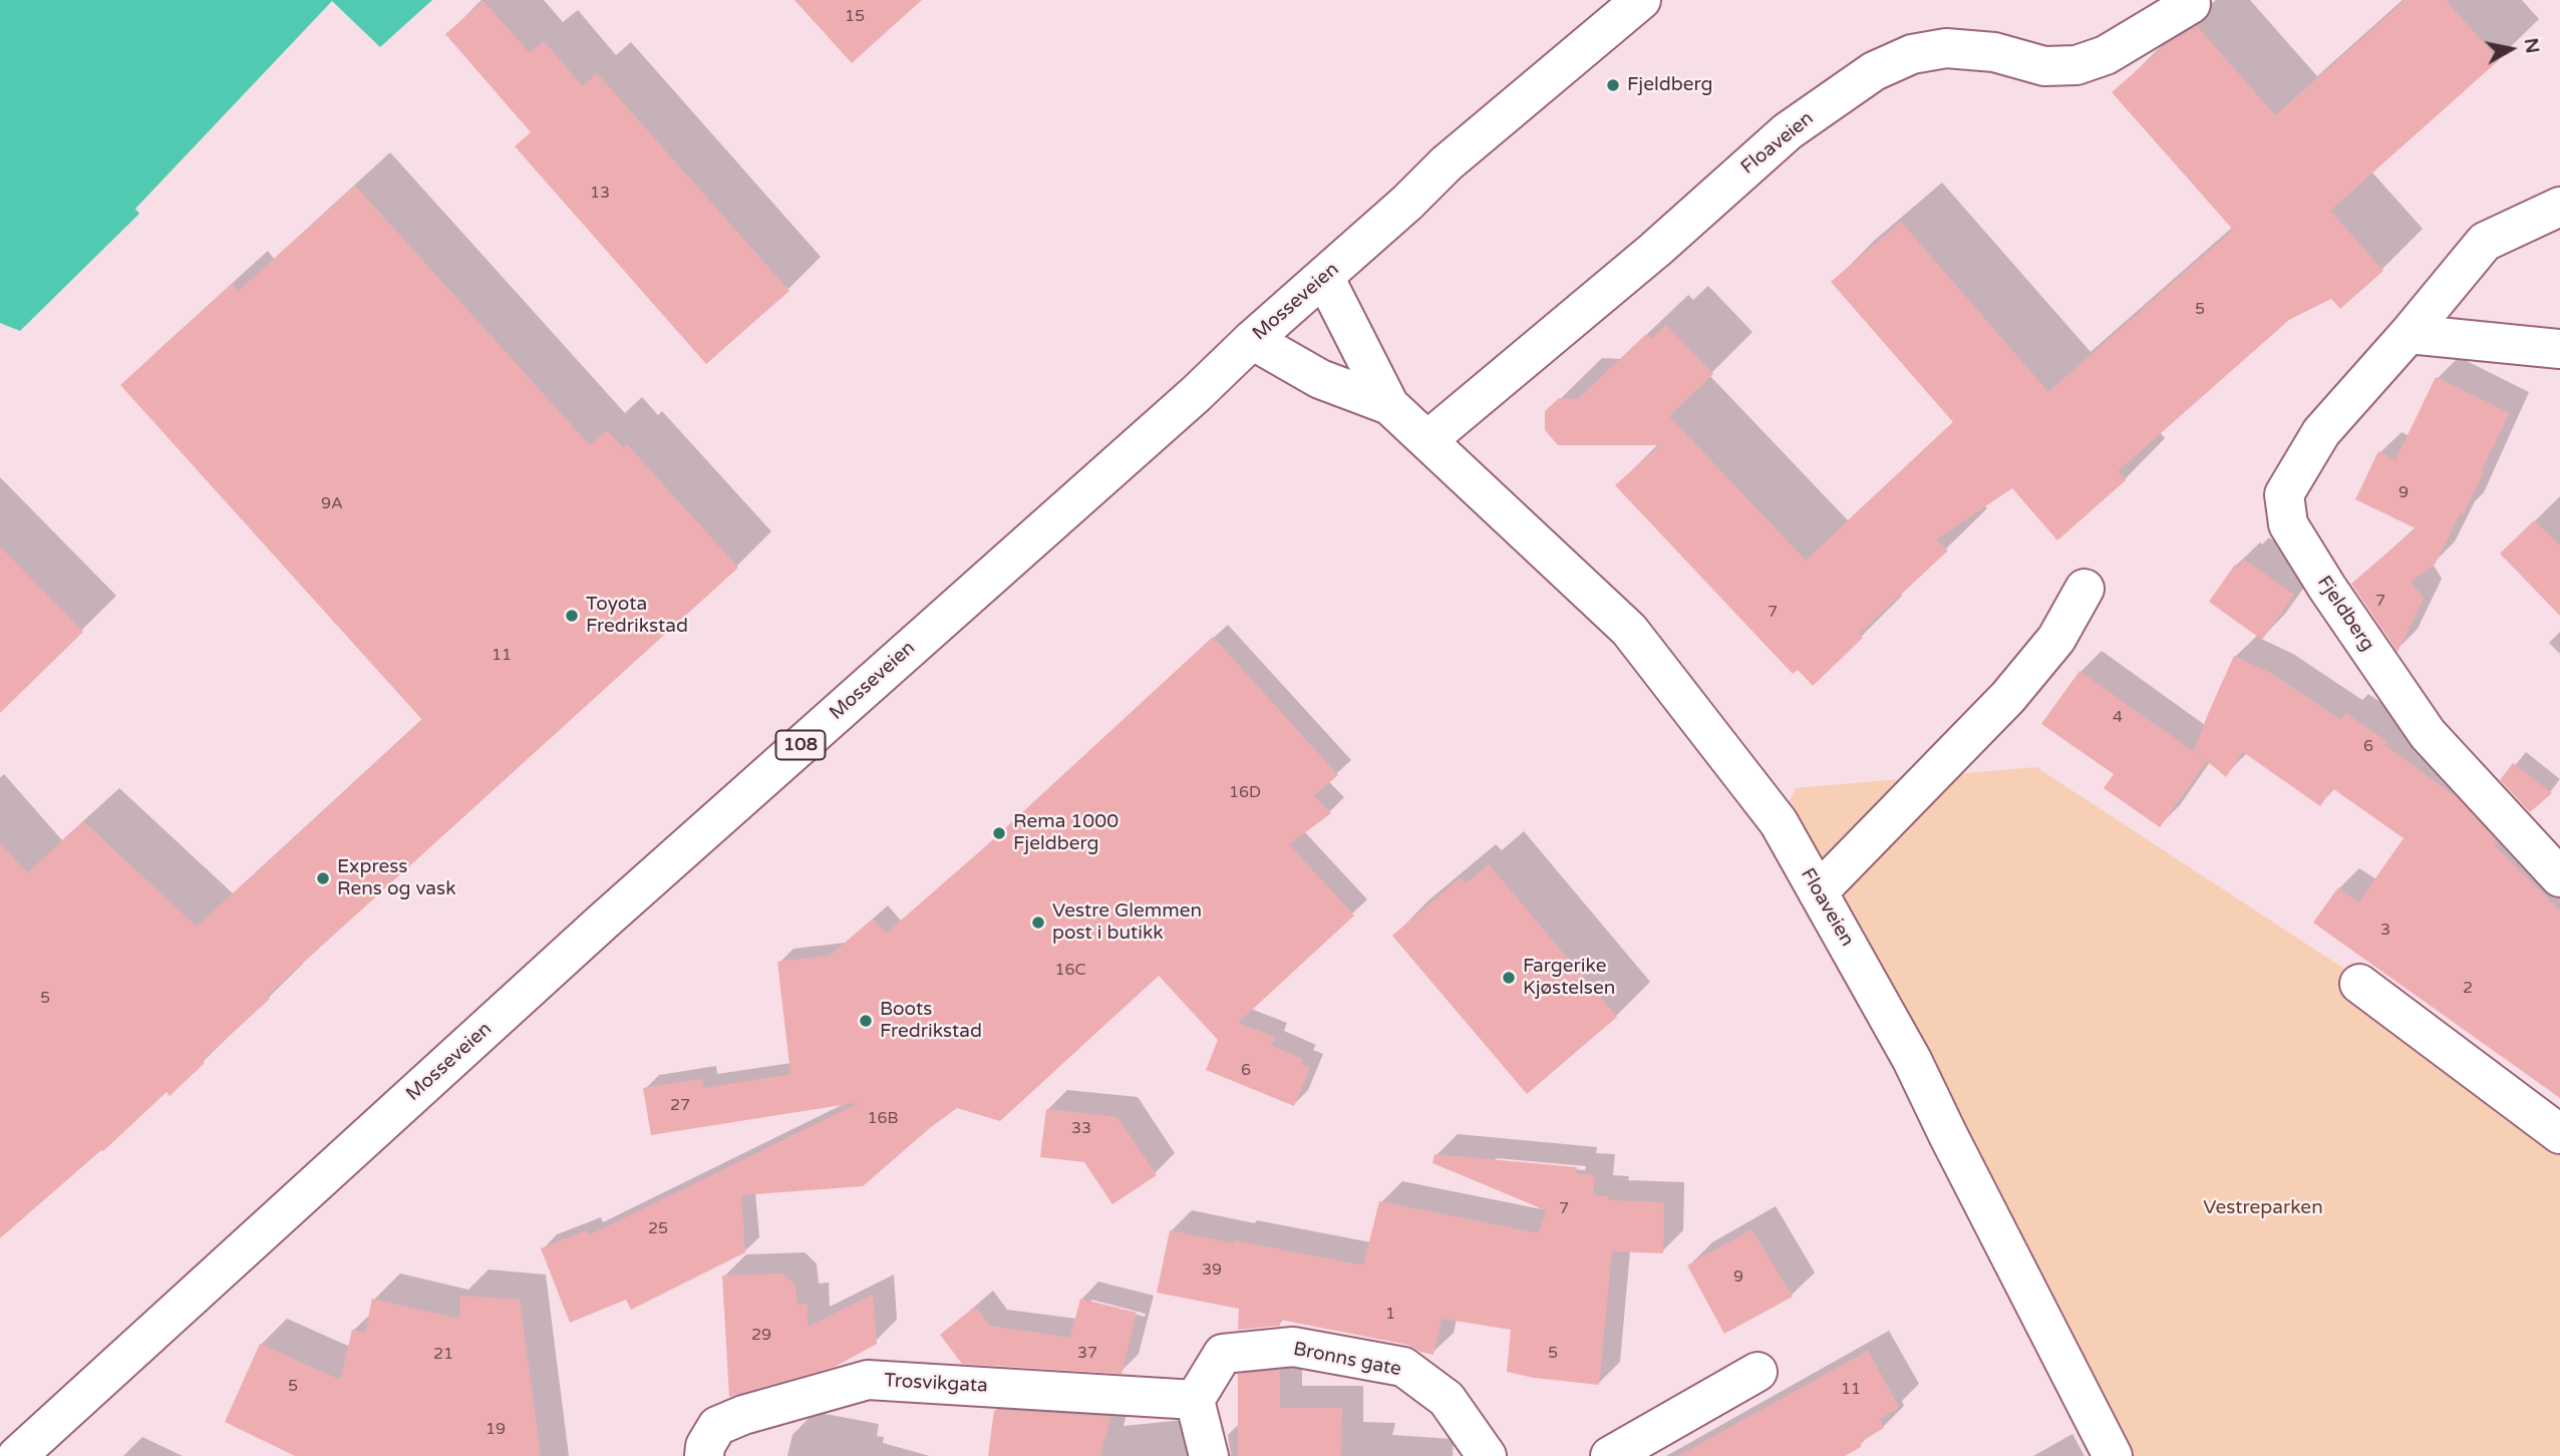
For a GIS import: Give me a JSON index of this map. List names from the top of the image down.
{
  "streets": {
    "street": [
      "Floaveien",
      "Mosseveien",
      "Fjeldberg",
      "108",
      "Bronns gate",
      "Trosvikgata"
    ]
  },
  "crossings": [
    ["Floaveien", "Mosseveien"],
    ["Bronns gate", "Trosvikgata"]
  ],
  "parks": ["Vestreparken"],
  "places": [
    "Fjeldberg",
    "Toyota Fredrikstad",
    "Rema 1000 Fjeldberg",
    "Express Rens og vask",
    "Vestre Glemmen post i butikk",
    "Fargerike Kjøstelsen",
    "Boots Fredrikstad"
  ],
  "house_numbers": [
    "15",
    "13",
    "5",
    "9",
    "9A",
    "7",
    "7",
    "11",
    "4",
    "6",
    "16D",
    "3",
    "16C",
    "2",
    "5",
    "6",
    "27",
    "16B",
    "33",
    "7",
    "25",
    "39",
    "9",
    "1",
    "29",
    "37",
    "5",
    "21",
    "5",
    "11",
    "19"
  ],
  "north": "right"
}
